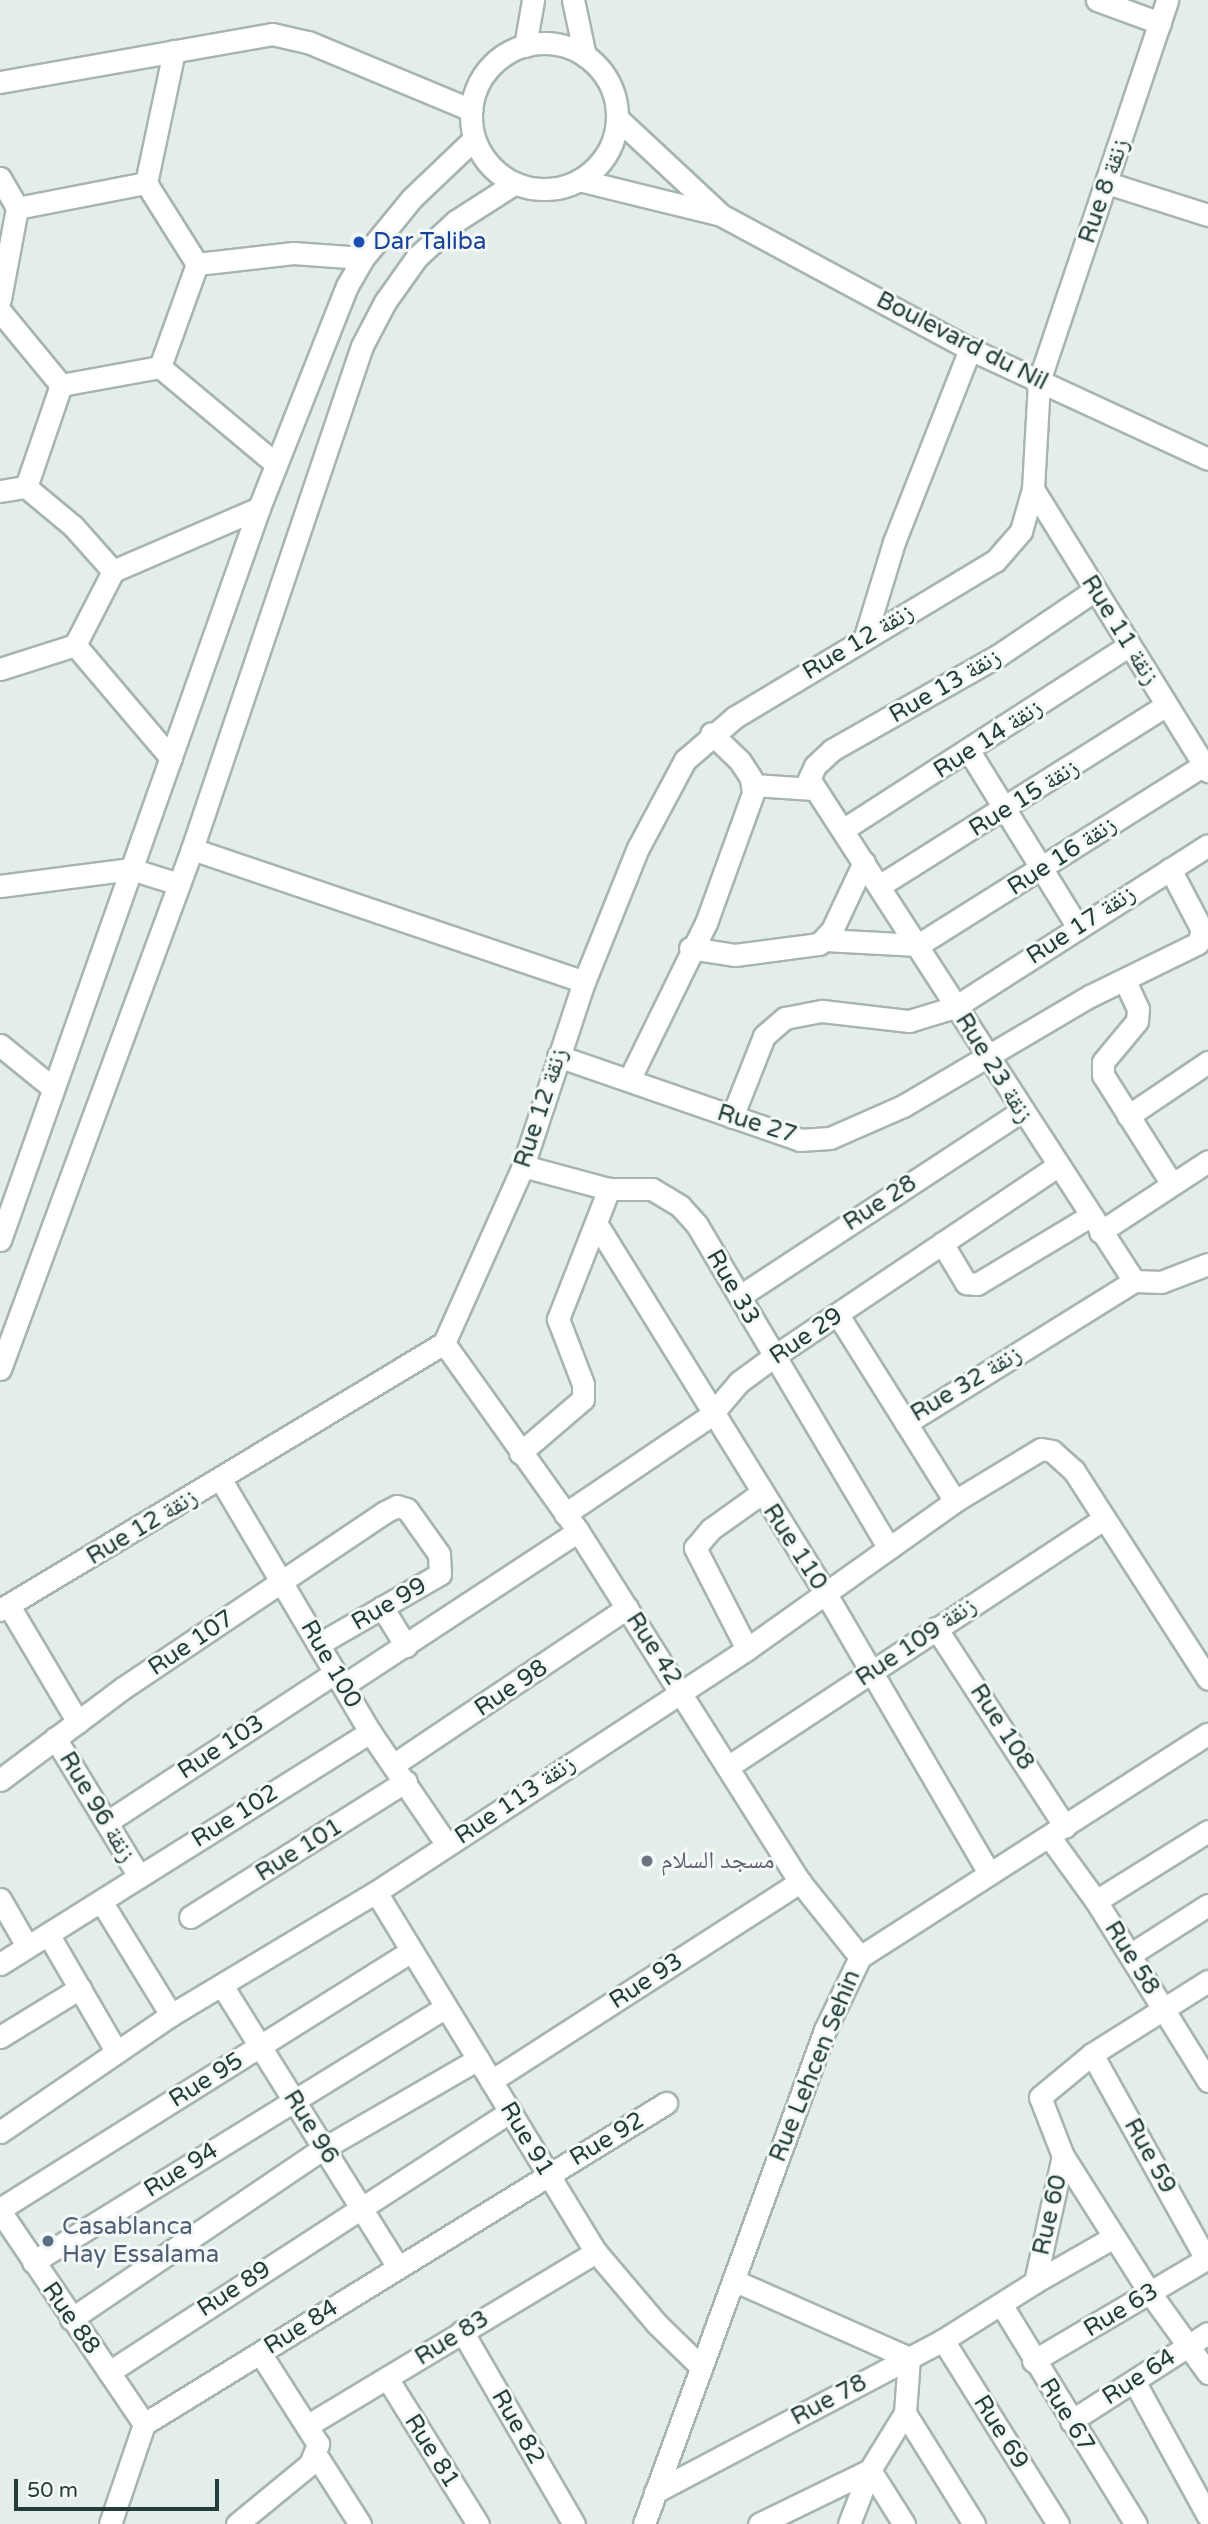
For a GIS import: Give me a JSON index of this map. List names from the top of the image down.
{
  "streets": {
    "street": [
      "Rue 8 زنقة",
      "Boulevard du Nil",
      "Rue 11 زنقة",
      "Rue 12 زنقة",
      "Rue 13 زنقة",
      "Rue 14 زنقة",
      "Rue 15 زنقة",
      "Rue 16 زنقة",
      "Rue 17 زنقة",
      "Rue 23 زنقة",
      "Rue 27",
      "Rue 28",
      "Rue 33",
      "Rue 29",
      "Rue 32 زنقة",
      "Rue 110",
      "Rue 99",
      "Rue 109 زنقة",
      "Rue 107",
      "Rue 42",
      "Rue 100",
      "Rue 98",
      "Rue 108",
      "Rue 103",
      "Rue 113 زنقة",
      "Rue 96 زنقة",
      "Rue 102",
      "Rue 101",
      "Rue 58",
      "Rue 93",
      "Rue Lehcen Sehin",
      "Rue 95",
      "Rue 96",
      "Rue 91",
      "Rue 92",
      "Rue 59",
      "Rue 94",
      "Rue 60",
      "Rue 89",
      "Rue 63",
      "Rue 88",
      "Rue 84",
      "Rue 83",
      "Rue 64",
      "Rue 78",
      "Rue 67",
      "Rue 82",
      "Rue 69",
      "Rue 81"
    ]
  },
  "crossings": [
    ["Rue 8 زنقة", "Boulevard du Nil"],
    ["Rue 8 زنقة", "Rue 11 زنقة"],
    ["Rue 8 زنقة", "Rue 12 زنقة"],
    ["Rue 11 زنقة", "Rue 13 زنقة"],
    ["Rue 11 زنقة", "Rue 14 زنقة"],
    ["Rue 11 زنقة", "Rue 15 زنقة"],
    ["Rue 11 زنقة", "Rue 16 زنقة"],
    ["Rue 12 زنقة", "Rue 27"],
    ["Rue 12 زنقة", "Rue 33"],
    ["Rue 12 زنقة", "Rue 42"],
    ["Rue 12 زنقة", "Rue 100"],
    ["Rue 13 زنقة", "Rue 23 زنقة"],
    ["Rue 14 زنقة", "Rue 23 زنقة"],
    ["Rue 15 زنقة", "Rue 23 زنقة"],
    ["Rue 16 زنقة", "Rue 23 زنقة"],
    ["Rue 17 زنقة", "Rue 23 زنقة"],
    ["Rue 17 زنقة", "Rue 27"],
    ["Rue 23 زنقة", "Rue 27"],
    ["Rue 23 زنقة", "Rue 28"],
    ["Rue 23 زنقة", "Rue 29"],
    ["Rue 23 زنقة", "Rue 32 زنقة"],
    ["Rue 28", "Rue 33"],
    ["Rue 33", "Rue 29"],
    ["Rue 33", "Rue 113 زنقة"],
    ["Rue 29", "Rue 32 زنقة"],
    ["Rue 29", "Rue 110"],
    ["Rue 29", "Rue 42"],
    ["Rue 29", "Rue 103"],
    ["Rue 110", "Rue 109 زنقة"],
    ["Rue 110", "Rue 113 زنقة"],
    ["Rue 110", "Rue Lehcen Sehin"],
    ["Rue 99", "Rue 107"],
    ["Rue 99", "Rue 100"],
    ["Rue 109 زنقة", "Rue 42"],
    ["Rue 109 زنقة", "Rue 108"],
    ["Rue 109 زنقة", "Rue 113 زنقة"],
    ["Rue 107", "Rue 100"],
    ["Rue 107", "Rue 96 زنقة"],
    ["Rue 42", "Rue 98"],
    ["Rue 42", "Rue 113 زنقة"],
    ["Rue 42", "Rue 93"],
    ["Rue 42", "Rue Lehcen Sehin"],
    ["Rue 100", "Rue 98"],
    ["Rue 100", "Rue 103"],
    ["Rue 100", "Rue 113 زنقة"],
    ["Rue 100", "Rue 102"],
    ["Rue 100", "Rue 101"],
    ["Rue 98", "Rue 101"],
    ["Rue 108", "Rue 58"],
    ["Rue 108", "Rue Lehcen Sehin"],
    ["Rue 103", "Rue 96 زنقة"],
    ["Rue 113 زنقة", "Rue 96"],
    ["Rue 113 زنقة", "Rue 91"],
    ["Rue 96 زنقة", "Rue 102"],
    ["Rue 58", "Rue Lehcen Sehin"],
    ["Rue 58", "Rue 60"],
    ["Rue 93", "Rue 91"],
    ["Rue Lehcen Sehin", "Rue 91"],
    ["Rue Lehcen Sehin", "Rue 78"],
    ["Rue 95", "Rue 96"],
    ["Rue 95", "Rue 91"],
    ["Rue 95", "Rue 88"],
    ["Rue 96", "Rue 94"],
    ["Rue 96", "Rue 89"],
    ["Rue 96", "Rue 84"],
    ["Rue 91", "Rue 92"],
    ["Rue 91", "Rue 94"],
    ["Rue 91", "Rue 89"],
    ["Rue 91", "Rue 84"],
    ["Rue 91", "Rue 83"],
    ["Rue 92", "Rue 84"],
    ["Rue 59", "Rue 60"],
    ["Rue 59", "Rue 63"],
    ["Rue 94", "Rue 88"],
    ["Rue 60", "Rue 78"],
    ["Rue 60", "Rue 67"],
    ["Rue 89", "Rue 88"],
    ["Rue 63", "Rue 67"],
    ["Rue 88", "Rue 84"],
    ["Rue 83", "Rue 82"],
    ["Rue 83", "Rue 81"],
    ["Rue 64", "Rue 67"],
    ["Rue 78", "Rue 67"],
    ["Rue 78", "Rue 69"]
  ],
  "places": ["Dar Taliba", "مسجد السلام", "Casablanca Hay Essalama"],
  "scale_bar": "50 m"
}
